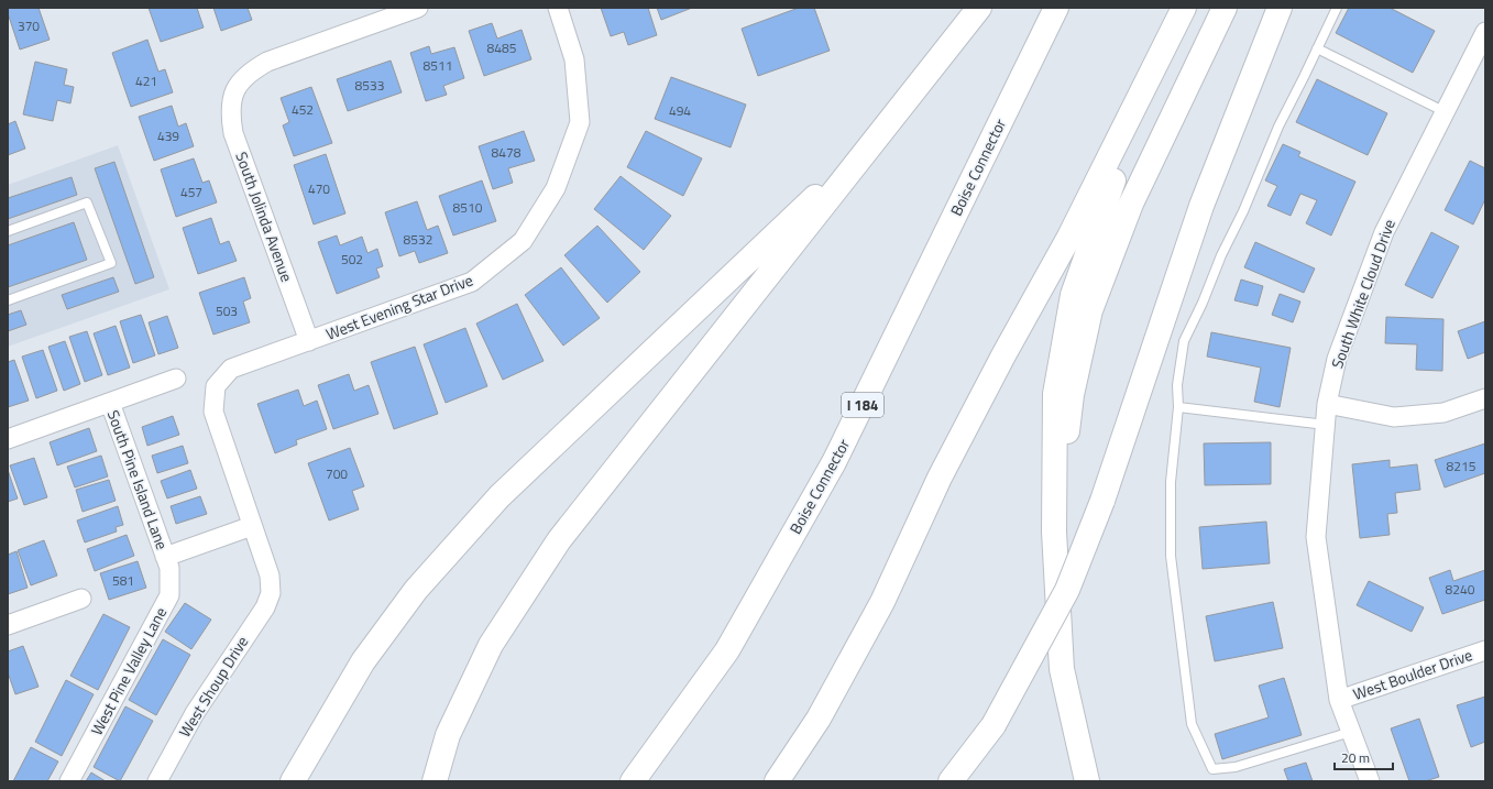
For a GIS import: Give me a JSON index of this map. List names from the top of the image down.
{
  "streets": {
    "highway": ["Boise Connector", "I 184"],
    "street": [
      "South Jolinda Avenue",
      "South White Cloud Drive",
      "West Evening Star Drive",
      "South Pine Island Lane",
      "West Pine Valley Lane",
      "West Boulder Drive",
      "West Shoup Drive"
    ]
  },
  "crossings": [
    ["South Jolinda Avenue", "West Evening Star Drive"],
    ["South White Cloud Drive", "West Boulder Drive"],
    ["West Evening Star Drive", "West Shoup Drive"],
    ["South Pine Island Lane", "West Pine Valley Lane"]
  ],
  "house_numbers": [
    "370",
    "8485",
    "8511",
    "421",
    "8533",
    "452",
    "494",
    "439",
    "8478",
    "470",
    "457",
    "8510",
    "8532",
    "502",
    "503",
    "8215",
    "700",
    "581",
    "8240"
  ],
  "scale_bar": "20 m"
}
